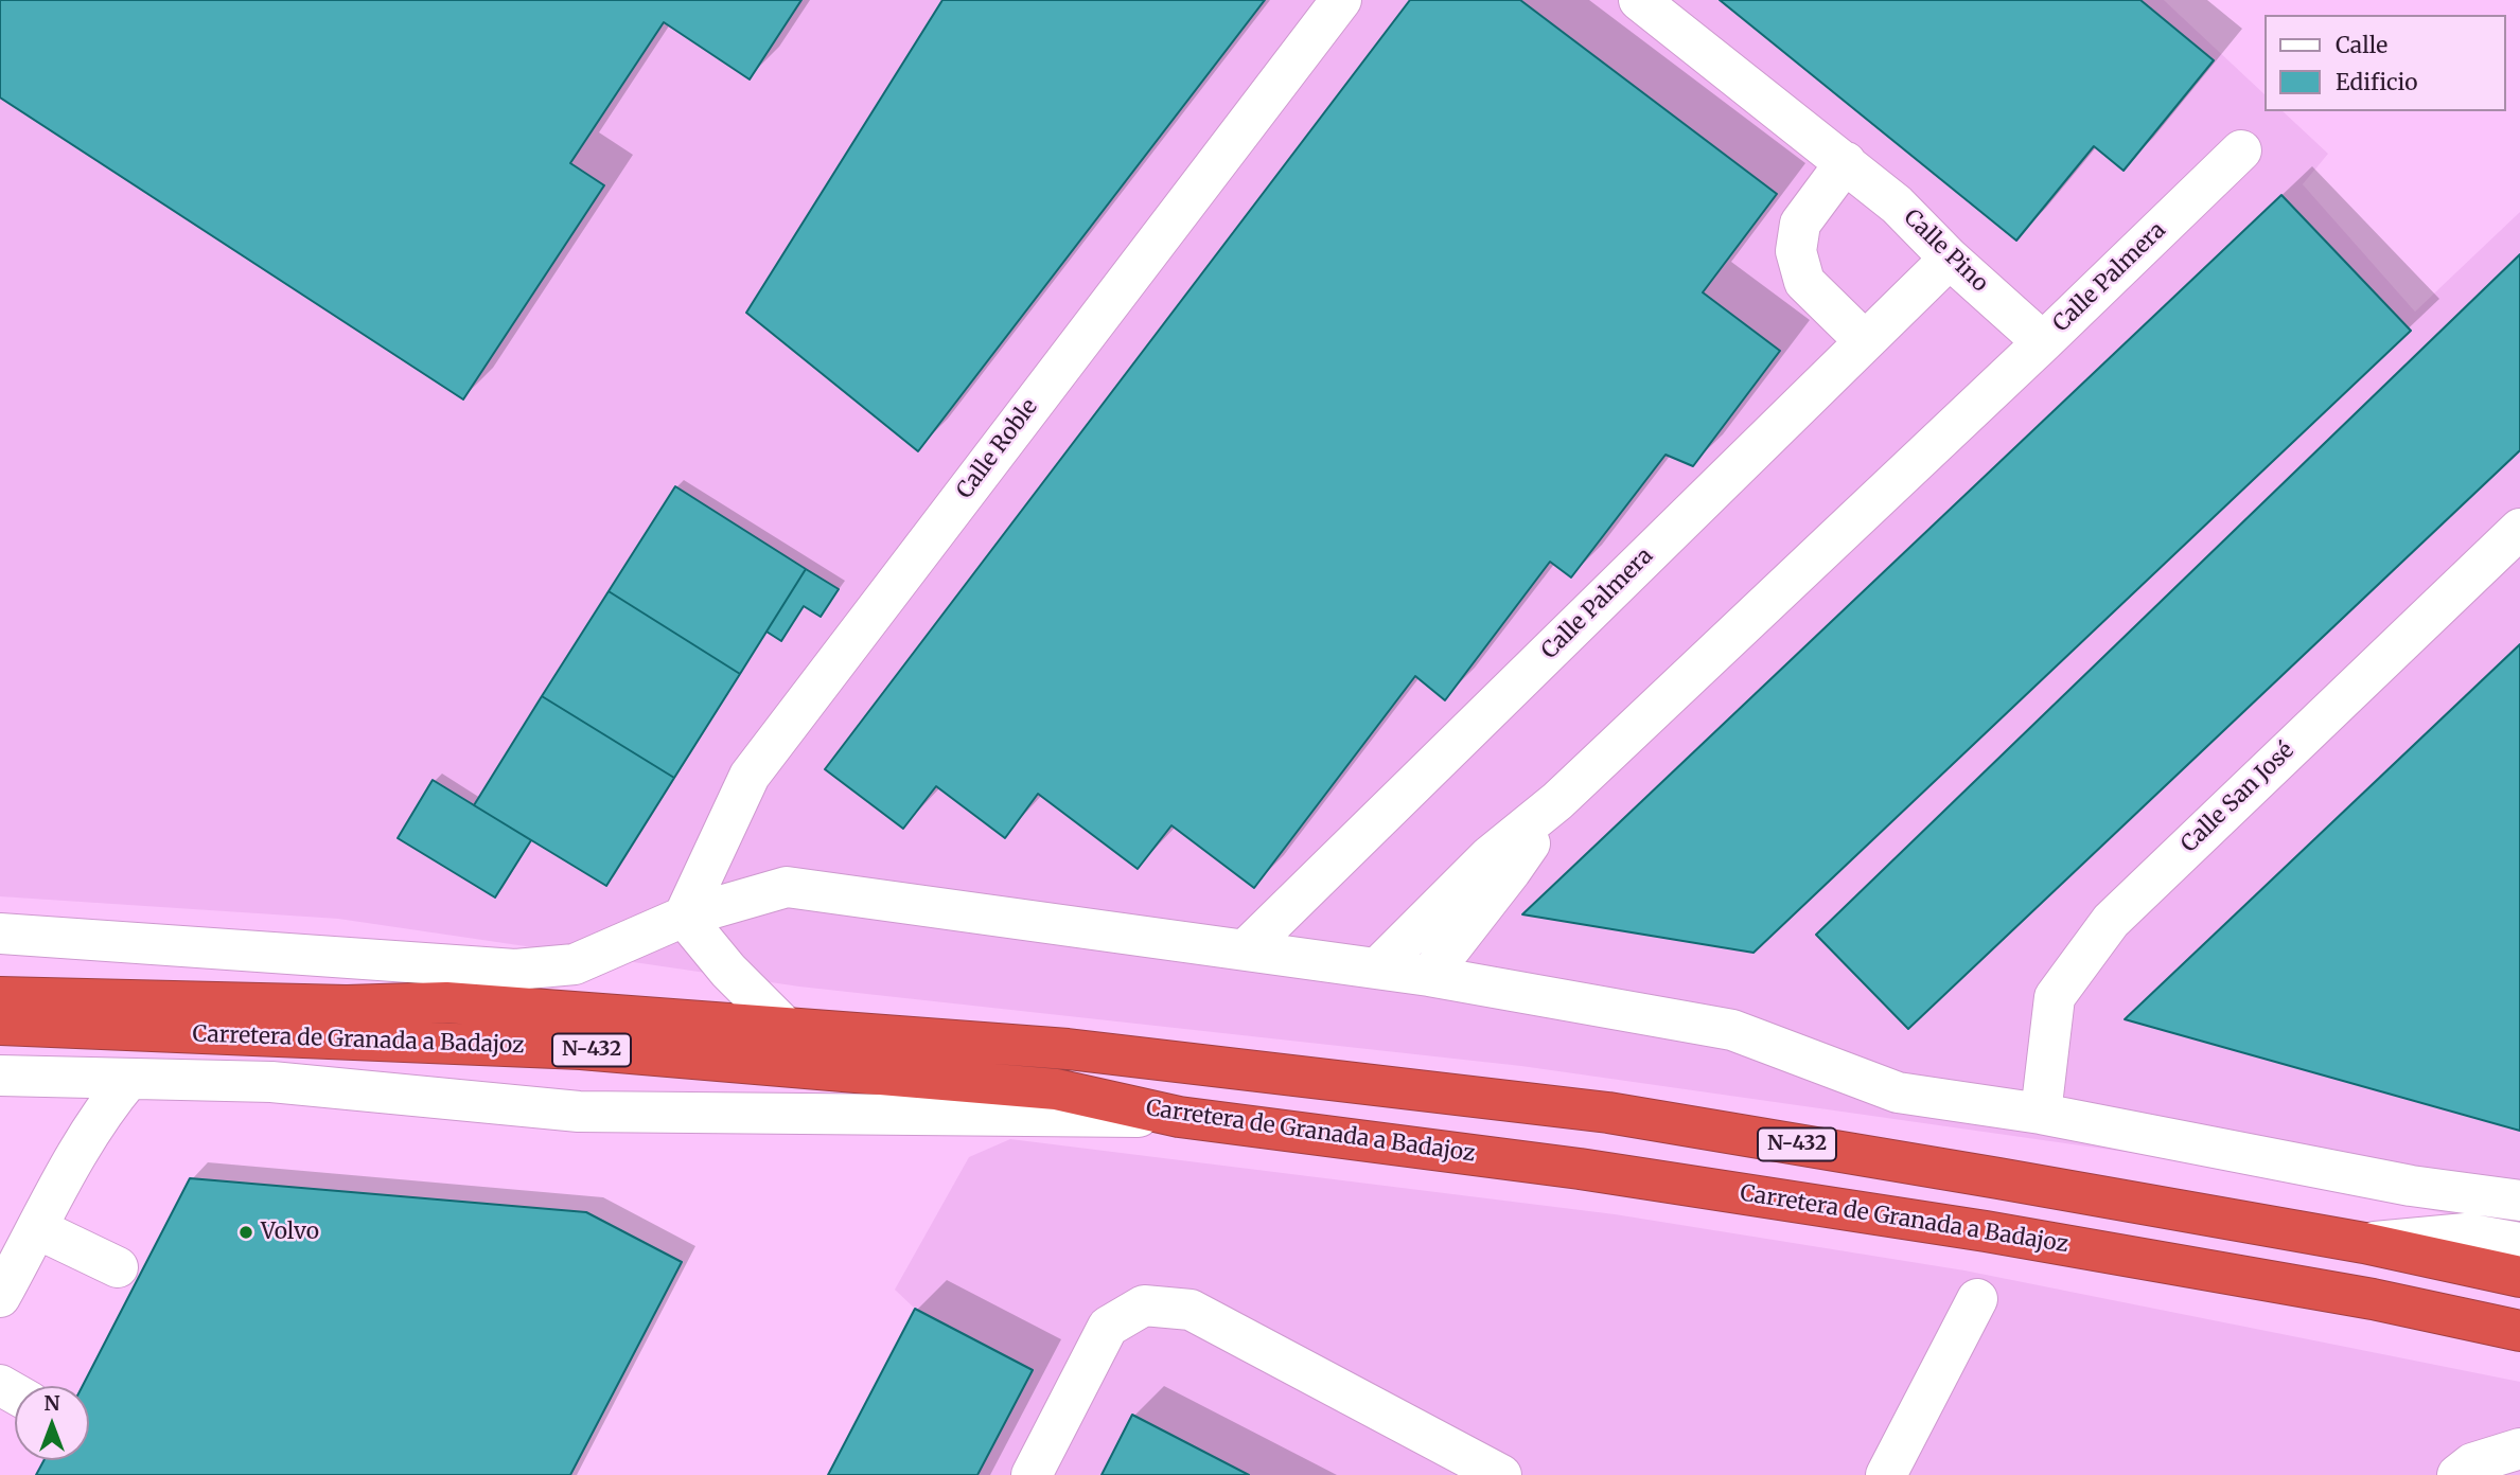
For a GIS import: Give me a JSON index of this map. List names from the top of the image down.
{
  "streets": {
    "highway": ["Carretera de Granada a Badajoz", "N-432"],
    "street": [
      "Calle Pino",
      "Calle Palmera",
      "Calle Roble",
      "Calle San José"
    ]
  },
  "crossings": [
    ["Calle Pino", "Calle Palmera"]
  ],
  "places": ["Volvo"],
  "legend": ["Calle", "Edificio"],
  "north": "top"
}
